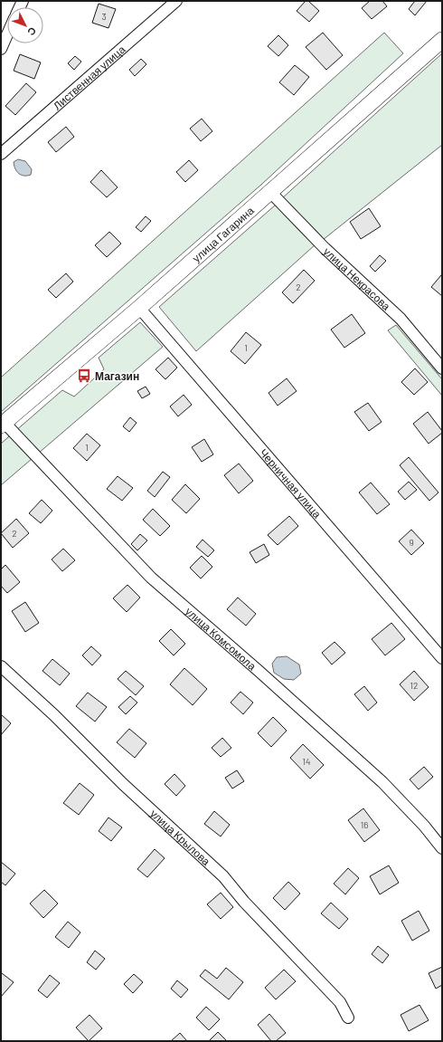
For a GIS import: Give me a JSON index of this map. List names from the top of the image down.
{
  "streets": {
    "main road": ["улица Гагарина"],
    "street": [
      "Лиственная улица",
      "улица Некрасова",
      "Черничная улица",
      "улица Комсомола",
      "улица Крылова"
    ]
  },
  "crossings": [
    ["улица Гагарина", "улица Некрасова"],
    ["улица Гагарина", "Черничная улица"],
    ["улица Гагарина", "улица Комсомола"]
  ],
  "places": {
    "bus stop": ["Магазин"]
  },
  "house_numbers": [
    "3",
    "2",
    "1",
    "1",
    "2",
    "9",
    "12",
    "14",
    "16"
  ],
  "north": "bottom right"
}
